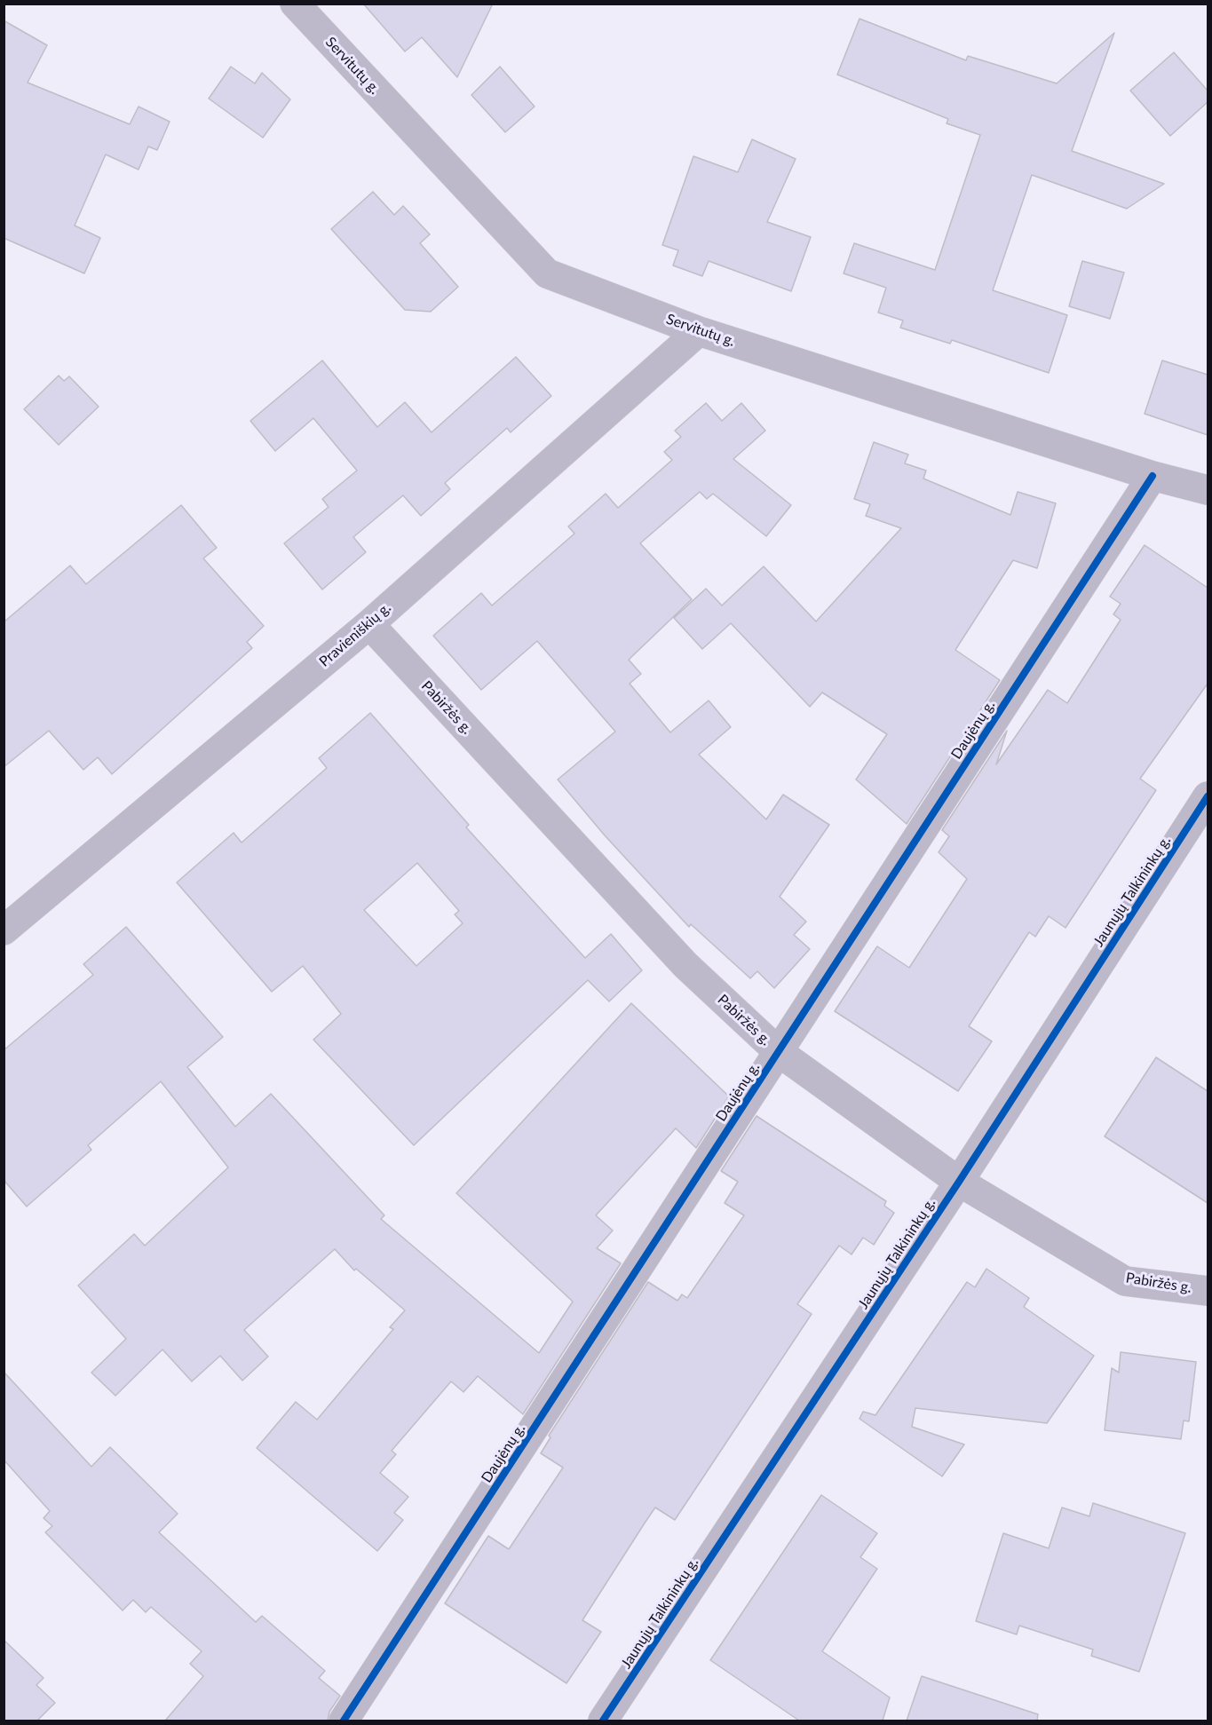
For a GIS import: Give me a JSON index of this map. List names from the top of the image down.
{
  "streets": {
    "street": [
      "Servitutų g.",
      "Pravieniškių g.",
      "Pabiržės g.",
      "Daujėnų g.",
      "Jaunųjų Talkininkų g."
    ]
  },
  "crossings": [
    ["Servitutų g.", "Pravieniškių g."],
    ["Servitutų g.", "Daujėnų g."],
    ["Pravieniškių g.", "Pabiržės g."],
    ["Pabiržės g.", "Daujėnų g."],
    ["Pabiržės g.", "Jaunųjų Talkininkų g."]
  ]
}
